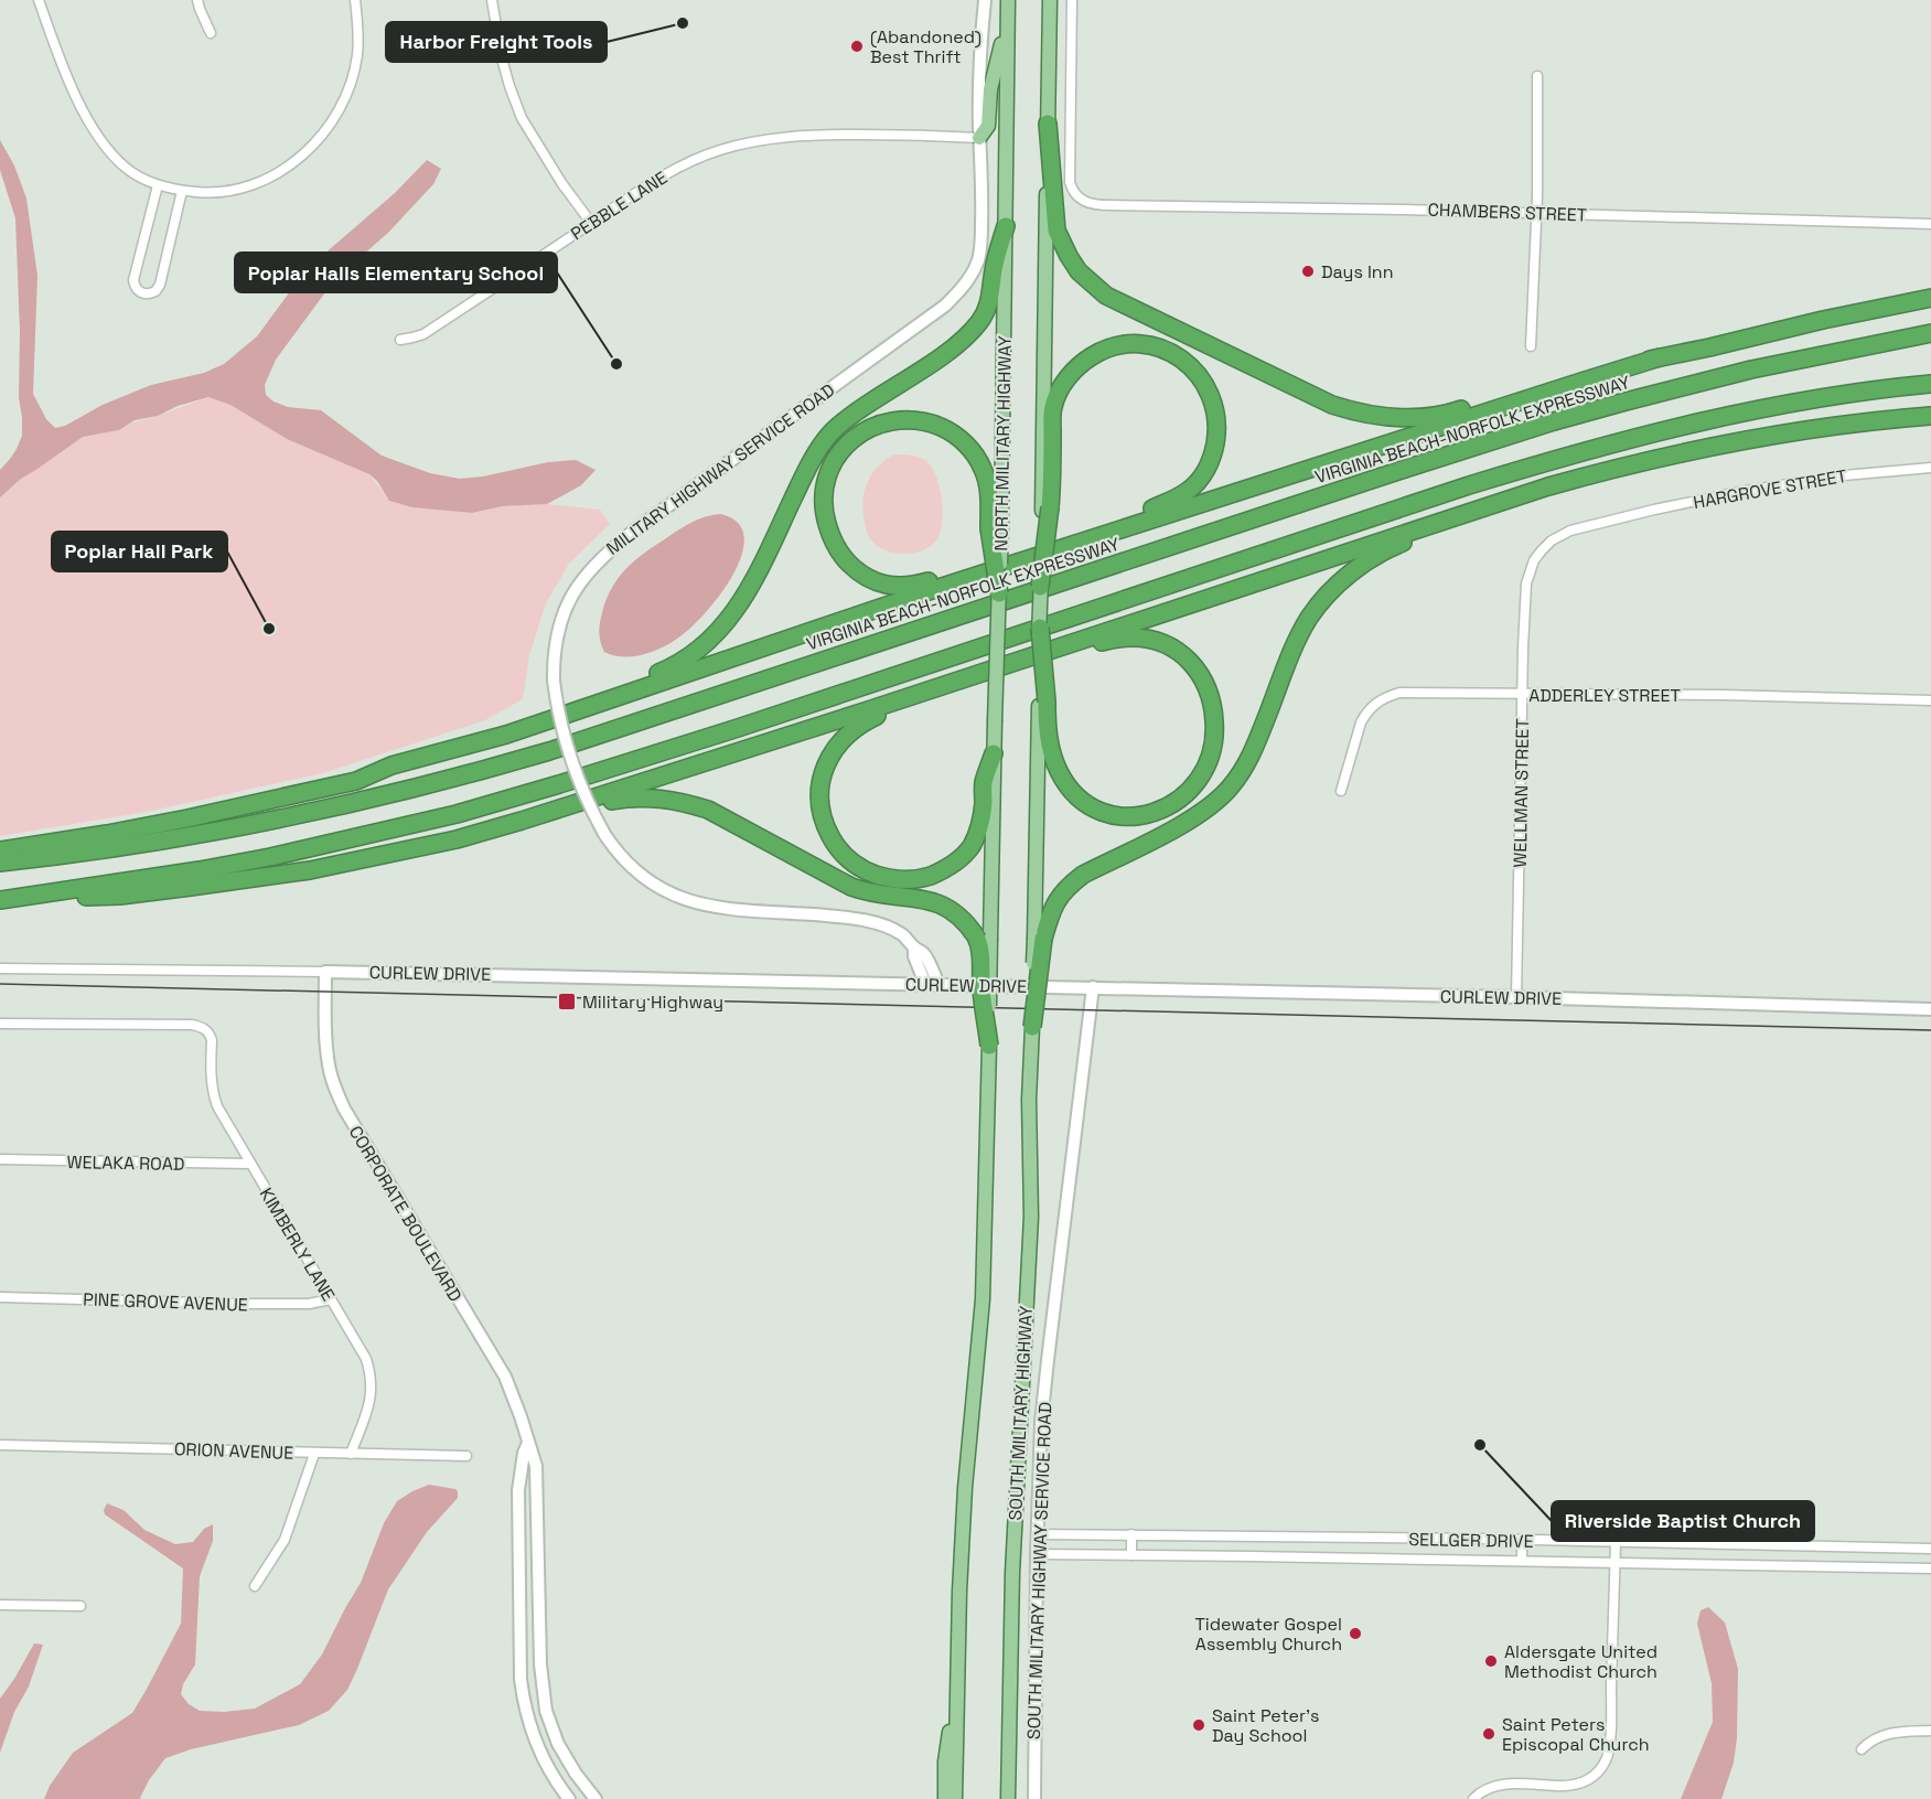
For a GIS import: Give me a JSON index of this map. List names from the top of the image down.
{
  "streets": {
    "highway": ["VIRGINIA BEACH-NORFOLK EXPRESSWAY"],
    "main road": ["NORTH MILITARY HIGHWAY", "SOUTH MILITARY HIGHWAY"],
    "street": [
      "PEBBLE LANE",
      "CHAMBERS STREET",
      "MILITARY HIGHWAY SERVICE ROAD",
      "HARGROVE STREET",
      "ADDERLEY STREET",
      "WELLMAN STREET",
      "CURLEW DRIVE",
      "WELAKA ROAD",
      "CORPORATE BOULEVARD",
      "KIMBERLY LANE",
      "PINE GROVE AVENUE",
      "ORION AVENUE",
      "SELLGER DRIVE",
      "SOUTH MILITARY HIGHWAY SERVICE ROAD"
    ]
  },
  "crossings": [
    ["PEBBLE LANE", "MILITARY HIGHWAY SERVICE ROAD"],
    ["MILITARY HIGHWAY SERVICE ROAD", "CURLEW DRIVE"],
    ["HARGROVE STREET", "WELLMAN STREET"],
    ["ADDERLEY STREET", "WELLMAN STREET"],
    ["WELLMAN STREET", "CURLEW DRIVE"],
    ["CURLEW DRIVE", "CORPORATE BOULEVARD"],
    ["CURLEW DRIVE", "SOUTH MILITARY HIGHWAY SERVICE ROAD"],
    ["WELAKA ROAD", "KIMBERLY LANE"],
    ["KIMBERLY LANE", "PINE GROVE AVENUE"],
    ["KIMBERLY LANE", "ORION AVENUE"],
    ["SELLGER DRIVE", "SOUTH MILITARY HIGHWAY SERVICE ROAD"]
  ],
  "places": {
    "other": [
      "Harbor Freight Tools",
      "(Abandoned) Best Thrift",
      "Days Inn",
      "Poplar Halls Elementary School",
      "Poplar Hall Park",
      "Riverside Baptist Church",
      "Tidewater Gospel Assembly Church",
      "Aldersgate United Methodist Church",
      "Saint Peter's Day School",
      "Saint Peters Episcopal Church"
    ],
    "transit": ["Military Highway"]
  }
}
